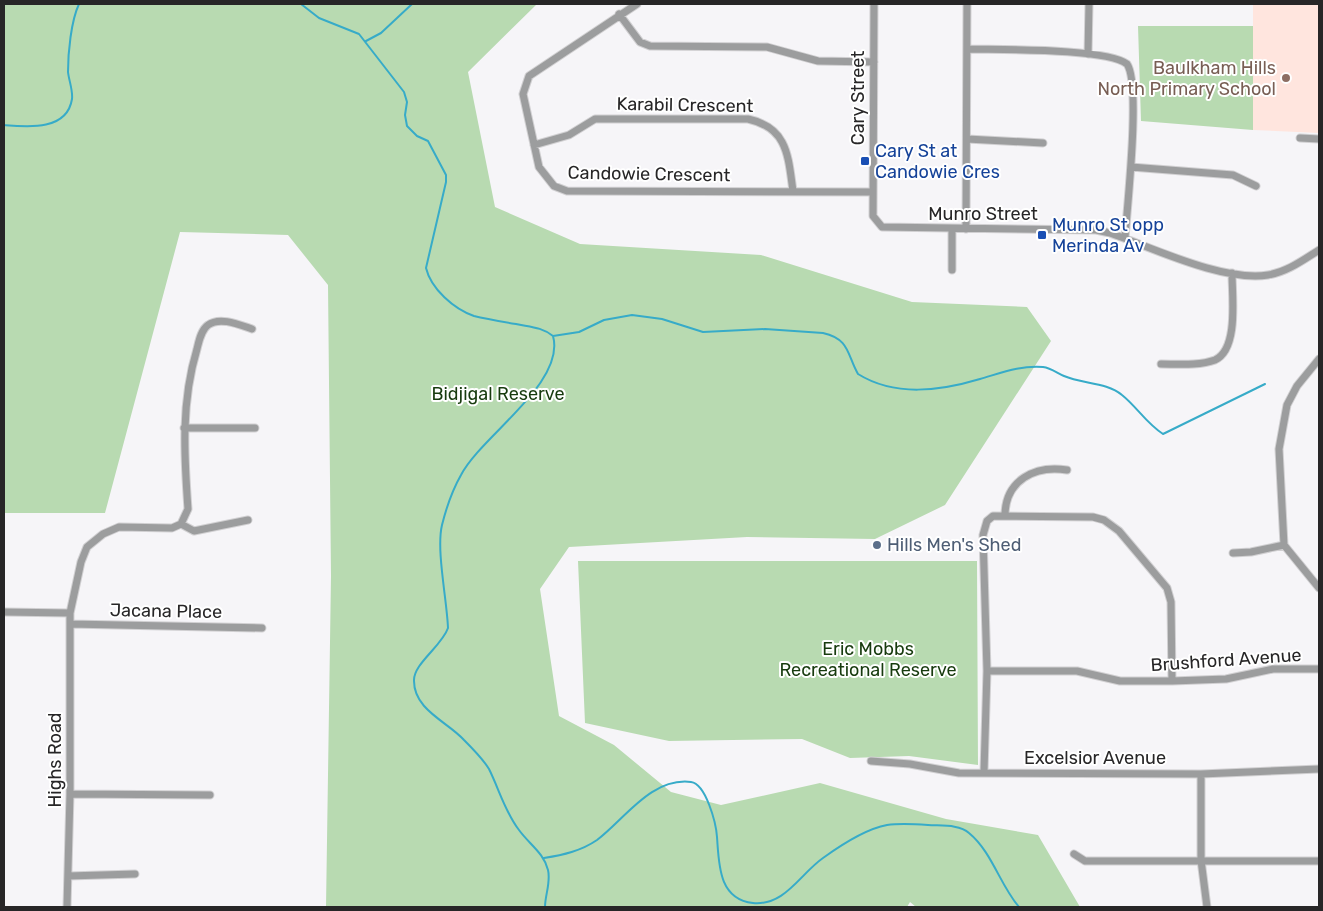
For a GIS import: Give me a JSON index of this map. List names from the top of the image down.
{
  "streets": {
    "street": [
      "Cary Street",
      "Karabil Crescent",
      "Candowie Crescent",
      "Munro Street",
      "Jacana Place",
      "Brushford Avenue",
      "Excelsior Avenue",
      "Highs Road"
    ]
  },
  "crossings": [
    ["Cary Street", "Candowie Crescent"],
    ["Cary Street", "Munro Street"],
    ["Karabil Crescent", "Candowie Crescent"],
    ["Candowie Crescent", "Munro Street"],
    ["Jacana Place", "Highs Road"]
  ],
  "parks": ["Bidjigal Reserve", "Eric Mobbs Recreational Reserve"],
  "places": {
    "other": ["Baulkham Hills North Primary School", "Hills Men's Shed"],
    "transit": ["Cary St at Candowie Cres", "Munro St opp Merinda Av"]
  }
}
